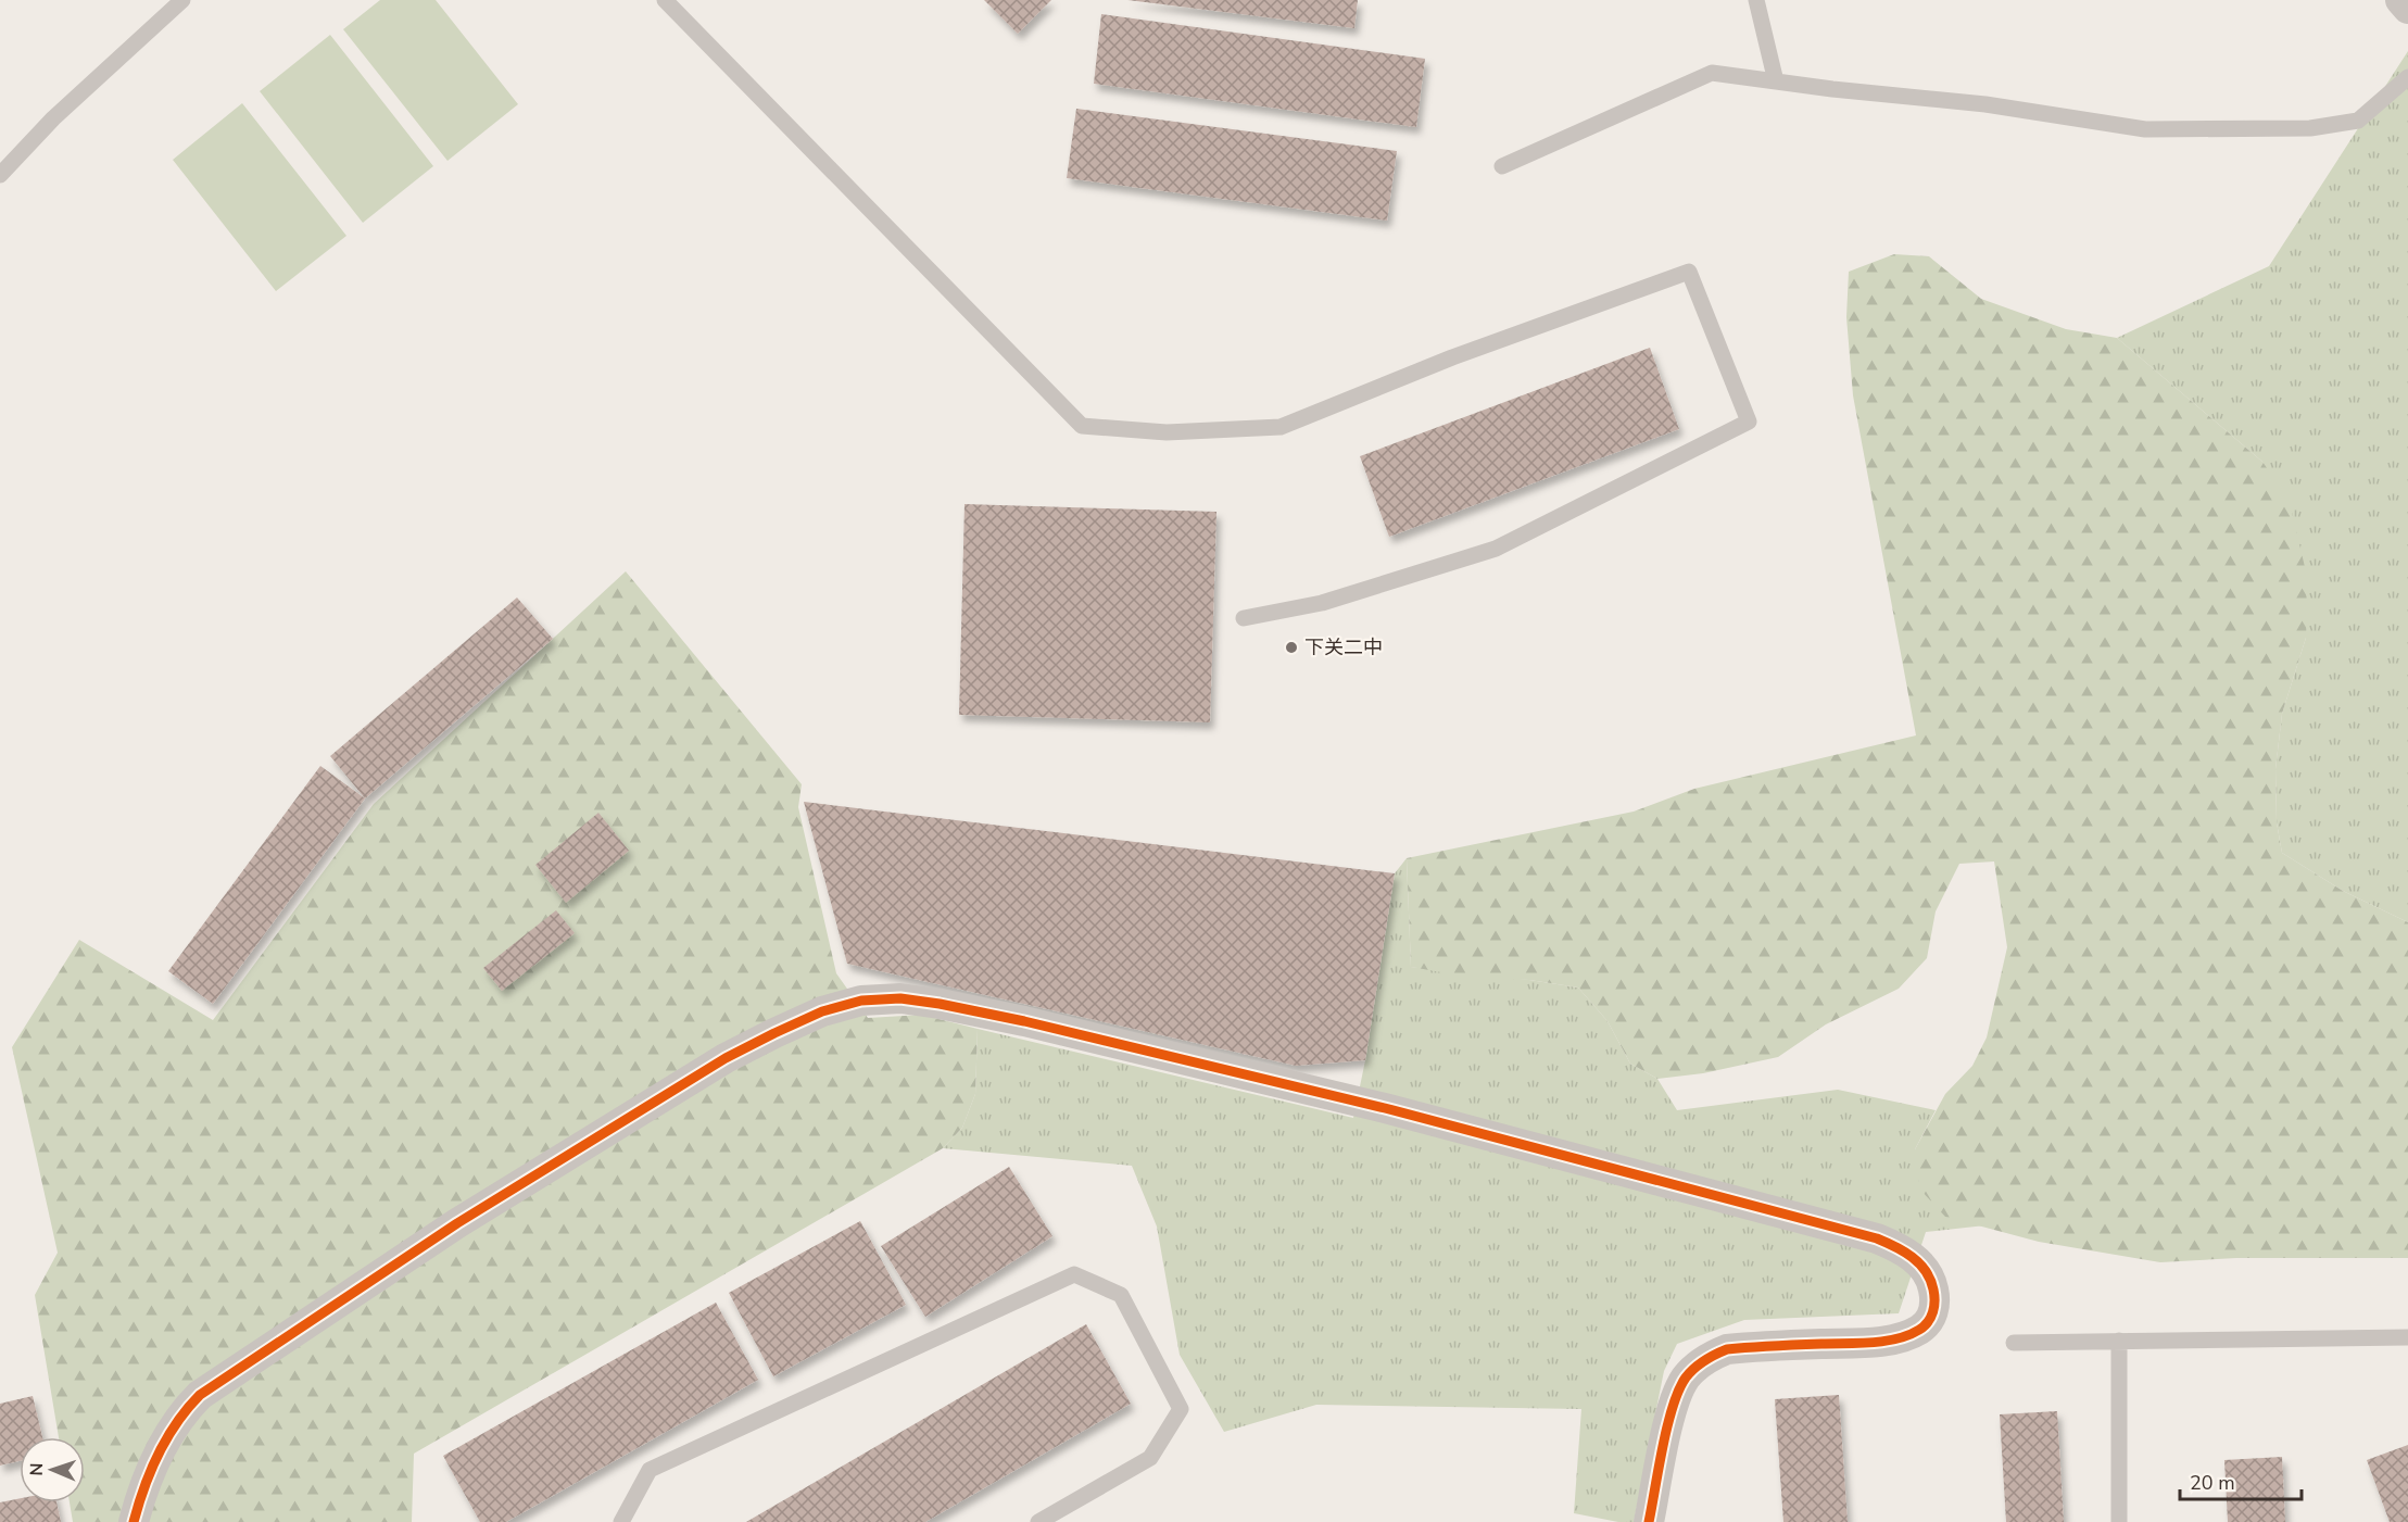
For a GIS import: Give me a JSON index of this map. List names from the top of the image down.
{
  "places": ["下关二中"],
  "scale_bar": "20 m",
  "north": "left"
}
